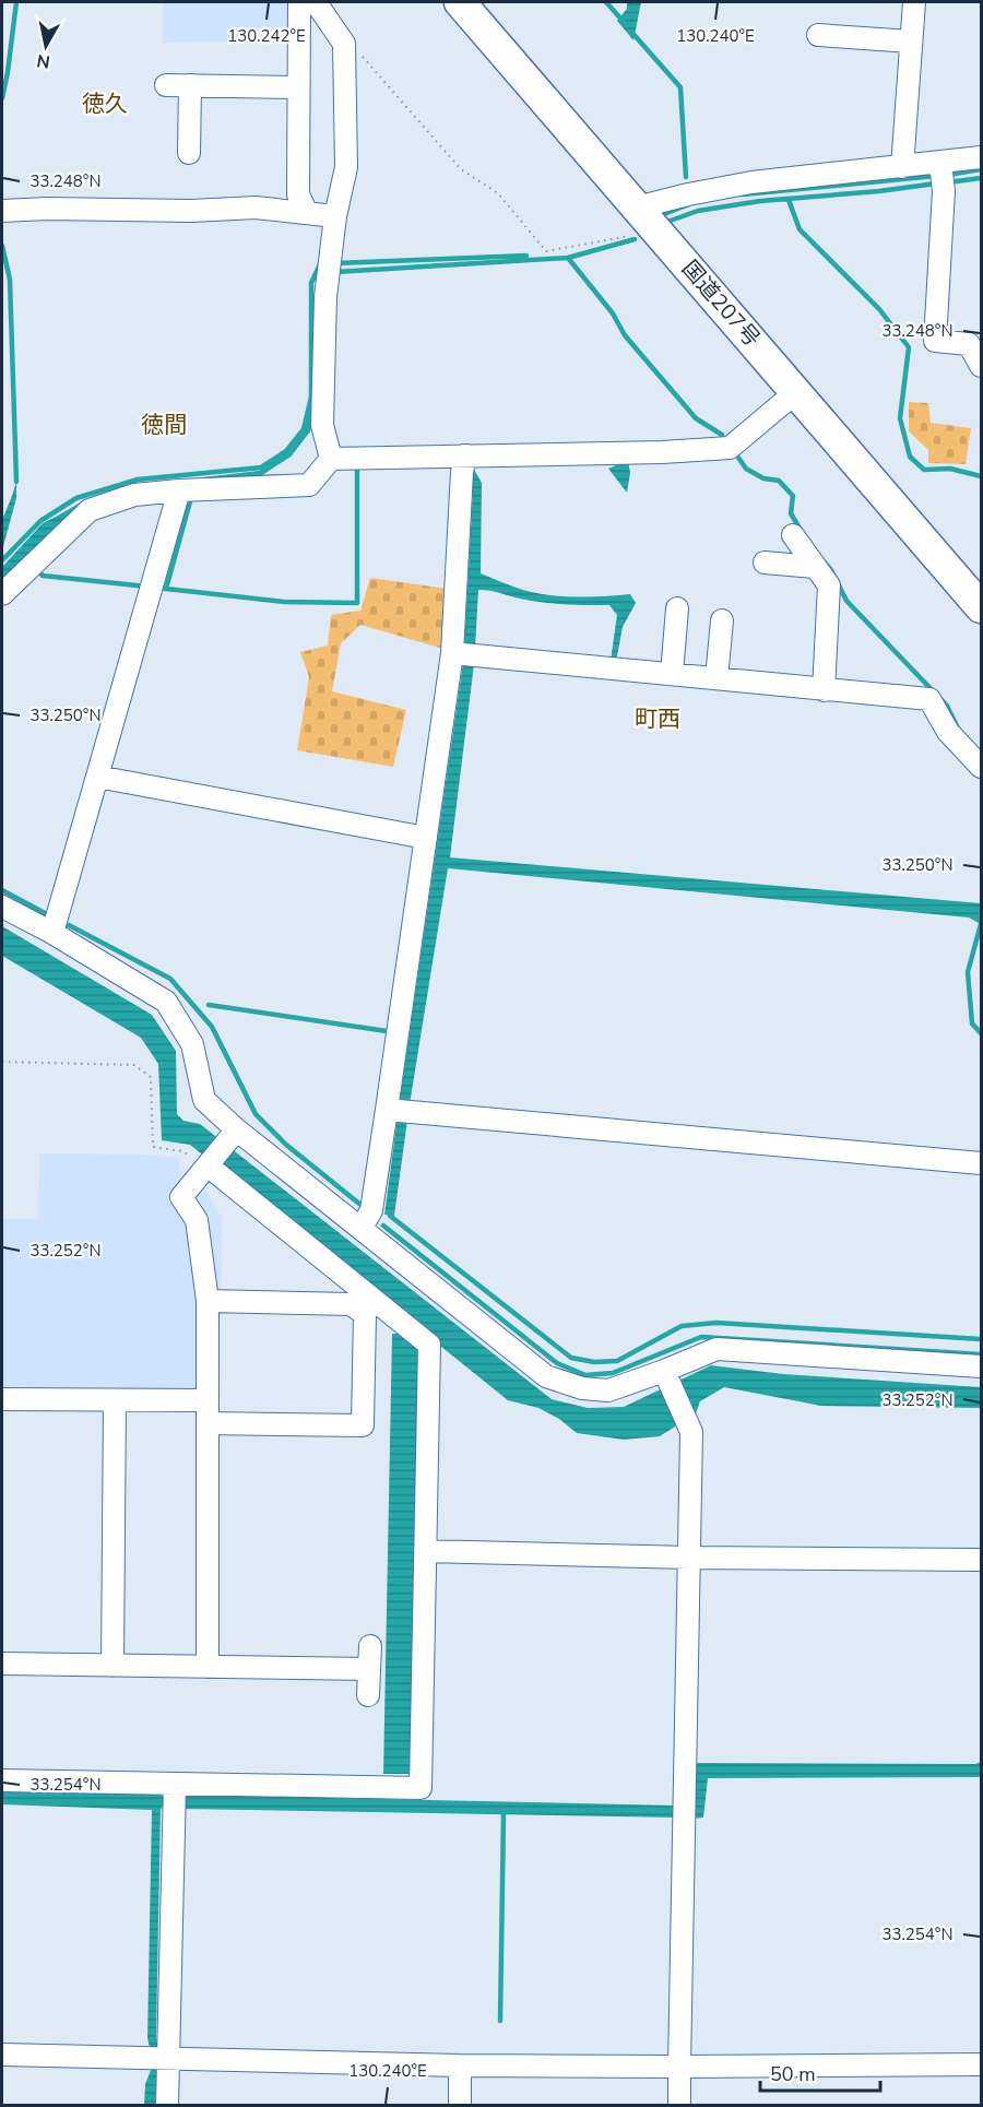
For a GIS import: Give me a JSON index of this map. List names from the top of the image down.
{
  "streets": {
    "highway": ["国道207号"]
  },
  "districts": ["徳久", "徳間", "町西"],
  "scale_bar": "50 m",
  "north": "bottom",
  "coordinates": [
    "130.242°E",
    "130.240°E",
    "33.248°N",
    "33.250°N",
    "33.252°N",
    "33.254°N"
  ]
}
